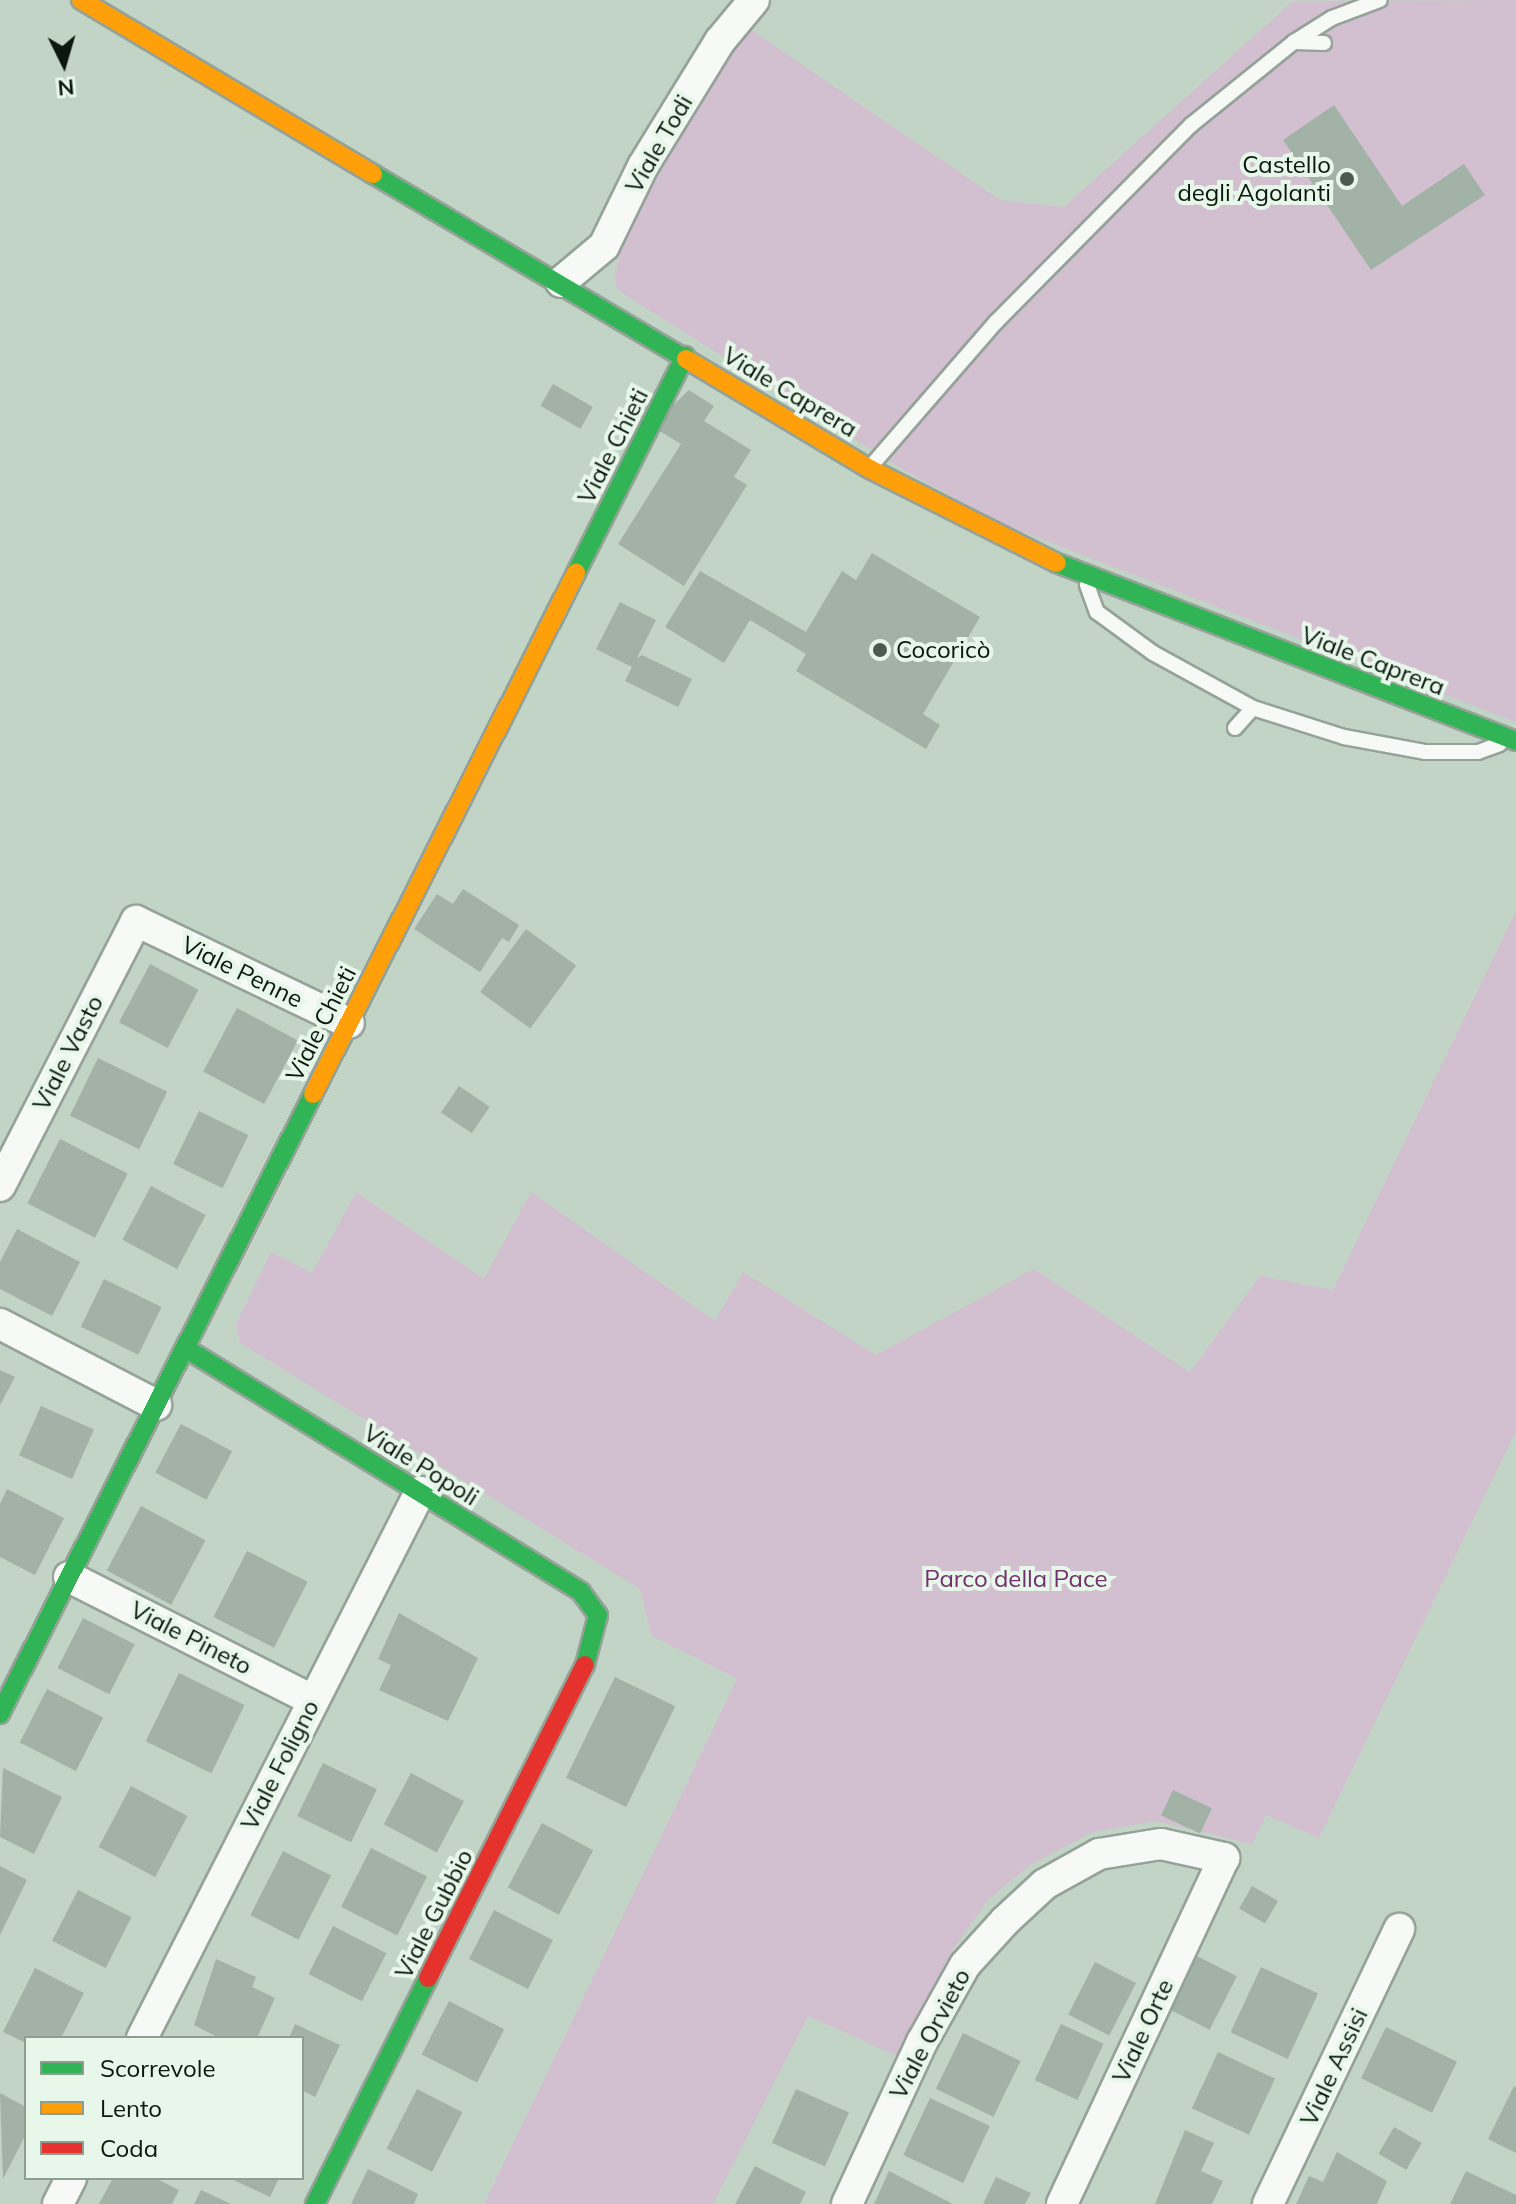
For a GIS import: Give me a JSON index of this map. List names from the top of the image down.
{
  "streets": {
    "street": [
      "Viale Todi",
      "Viale Caprera",
      "Viale Chieti",
      "Viale Penne",
      "Viale Vasto",
      "Viale Popoli",
      "Viale Pineto",
      "Viale Foligno",
      "Viale Gubbio",
      "Viale Orte",
      "Viale Orvieto",
      "Viale Assisi"
    ]
  },
  "crossings": [
    ["Viale Todi", "Viale Caprera"],
    ["Viale Caprera", "Viale Chieti"],
    ["Viale Chieti", "Viale Penne"],
    ["Viale Chieti", "Viale Popoli"],
    ["Viale Chieti", "Viale Pineto"],
    ["Viale Penne", "Viale Vasto"],
    ["Viale Popoli", "Viale Foligno"],
    ["Viale Popoli", "Viale Gubbio"],
    ["Viale Pineto", "Viale Foligno"],
    ["Viale Orte", "Viale Orvieto"]
  ],
  "parks": ["Parco della Pace"],
  "places": ["Castello degli Agolanti", "Cocoricò"],
  "legend": ["Scorrevole", "Lento", "Coda"],
  "north": "bottom"
}
